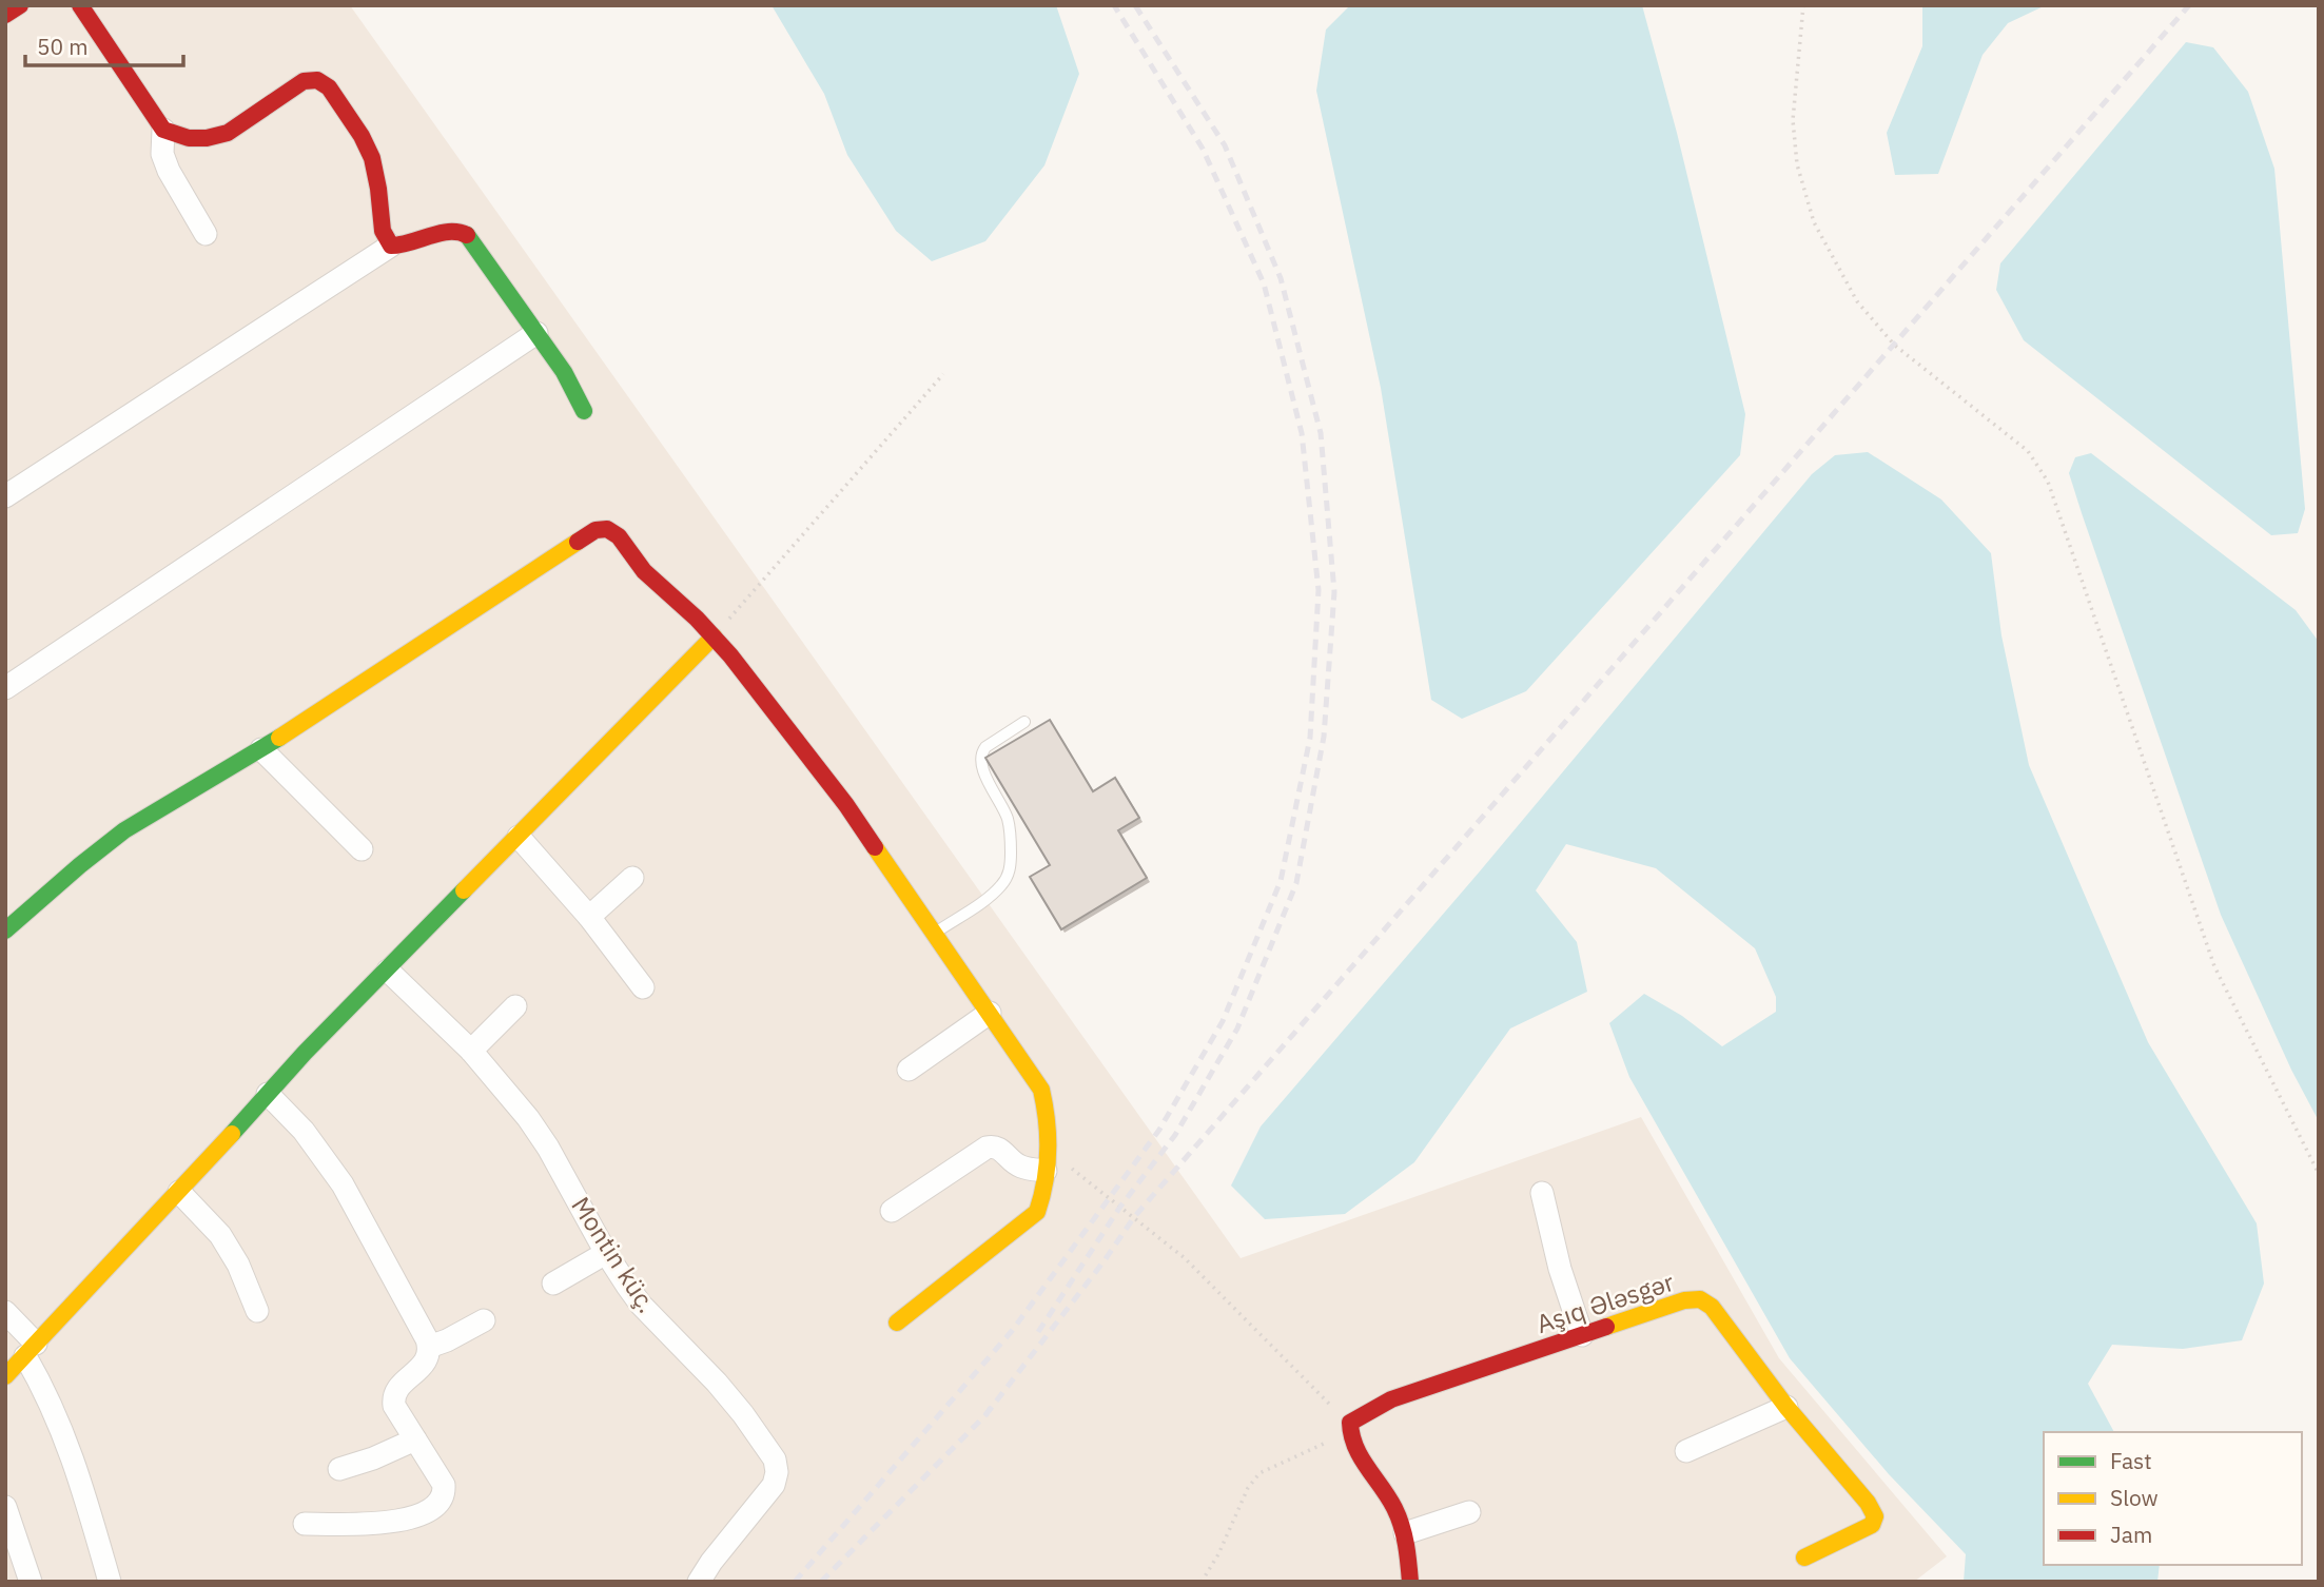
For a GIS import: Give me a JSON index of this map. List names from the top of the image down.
{
  "streets": {
    "street": ["Montin küç.", "Aşıq Ələsgər"]
  },
  "legend": ["Fast", "Slow", "Jam"],
  "scale_bar": "50 m"
}
